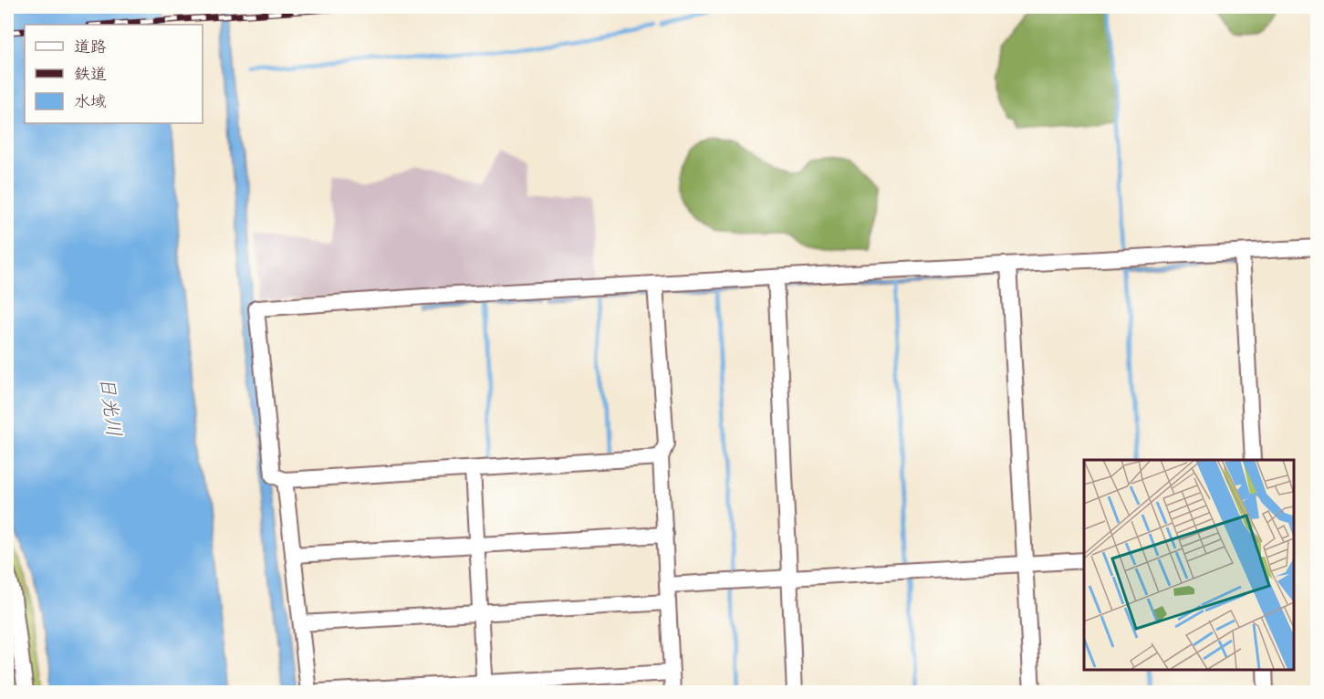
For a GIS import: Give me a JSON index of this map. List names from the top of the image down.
{
  "water": ["日光川"],
  "legend": ["道路", "鉄道", "水域"]
}
